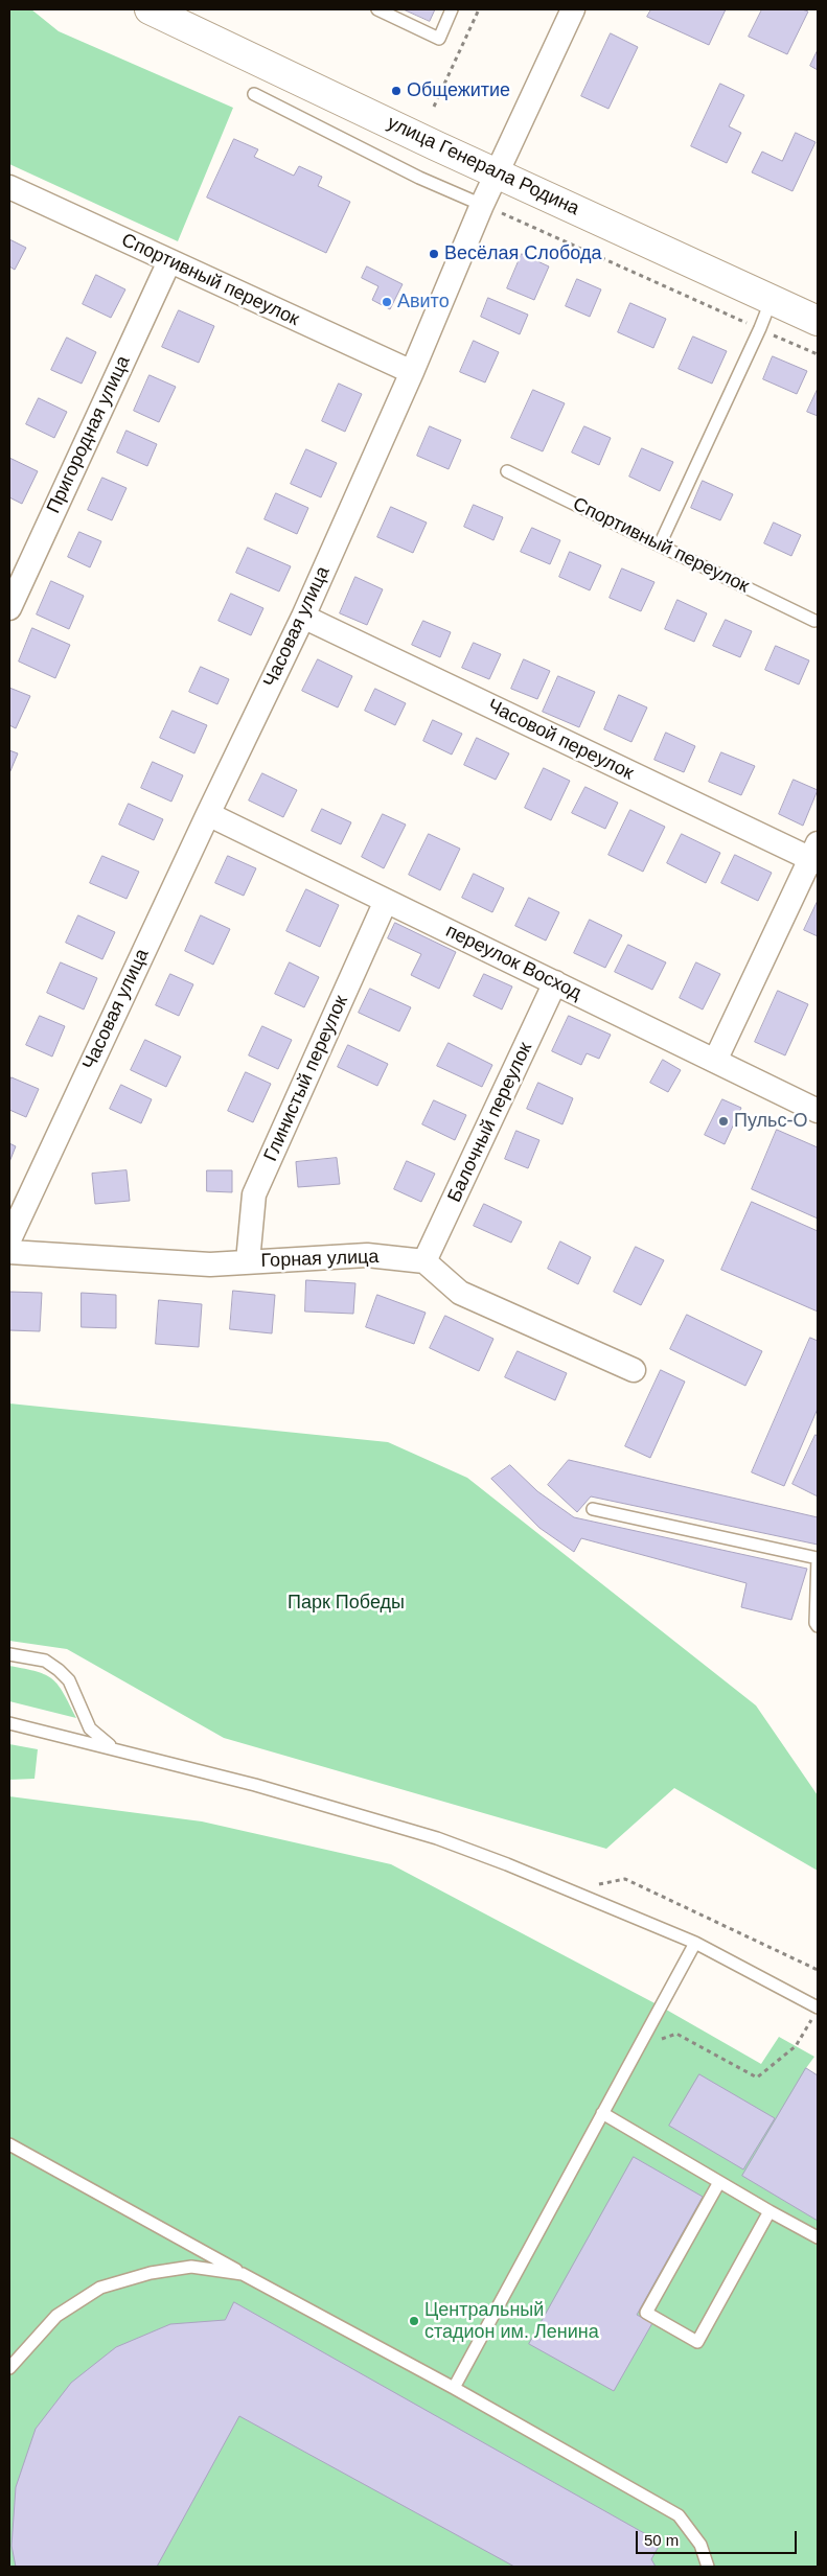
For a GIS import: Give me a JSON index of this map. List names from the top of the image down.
{
  "streets": {
    "main road": ["улица Генерала Родина"],
    "street": [
      "Спортивный переулок",
      "Пригородная улица",
      "Часовая улица",
      "Часовой переулок",
      "переулок Восход",
      "Глинистый переулок",
      "Балочный переулок",
      "Горная улица"
    ]
  },
  "crossings": [
    ["улица Генерала Родина", "Часовая улица"],
    ["Спортивный переулок", "Пригородная улица"],
    ["Спортивный переулок", "Часовая улица"],
    ["Часовая улица", "Часовой переулок"],
    ["Часовая улица", "переулок Восход"],
    ["переулок Восход", "Глинистый переулок"],
    ["переулок Восход", "Балочный переулок"],
    ["Глинистый переулок", "Горная улица"],
    ["Балочный переулок", "Горная улица"]
  ],
  "parks": ["Парк Победы"],
  "places": [
    "Общежитие",
    "Весёлая Слобода",
    "Авито",
    "Пульс-О",
    "Центральный стадион им. Ленина"
  ],
  "scale_bar": "50 m"
}
